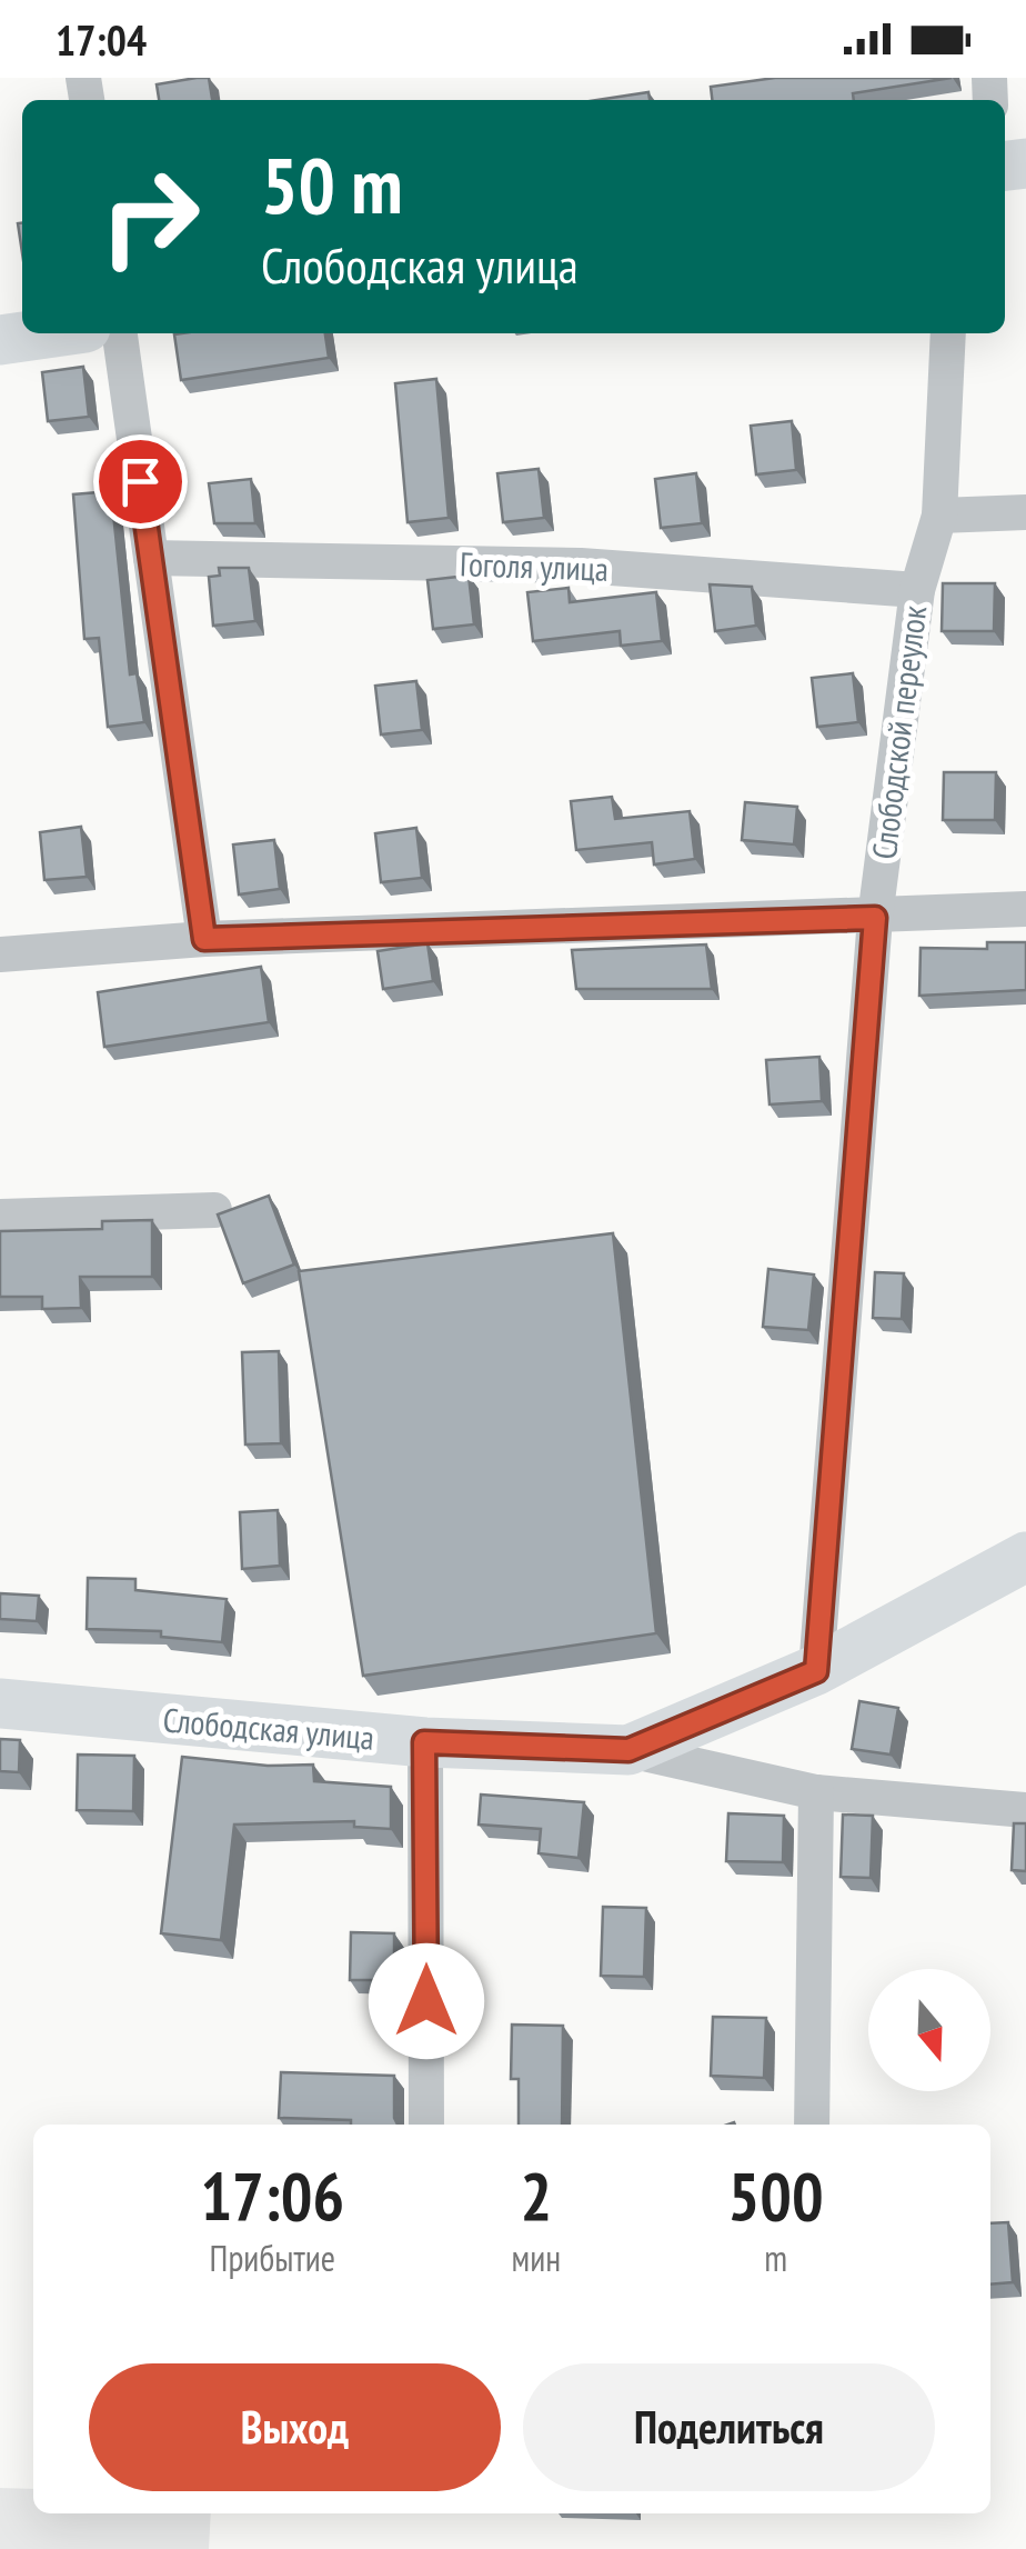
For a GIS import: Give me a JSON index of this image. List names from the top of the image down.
{
  "streets": {
    "street": ["Гоголя улица", "Слободской переулок", "Слободская улица"]
  },
  "crossings": [
    ["Гоголя улица", "Слободской переулок"],
    ["Слободской переулок", "Слободская улица"]
  ],
  "north": "bottom",
  "page": {
    "status": "17:04",
    "turn": ["50 m", "Слободская улица"],
    "eta": [
      "17:06",
      "Прибытие",
      "2",
      "мин",
      "500",
      "m"
    ],
    "buttons": ["Выход", "Поделиться"]
  }
}
